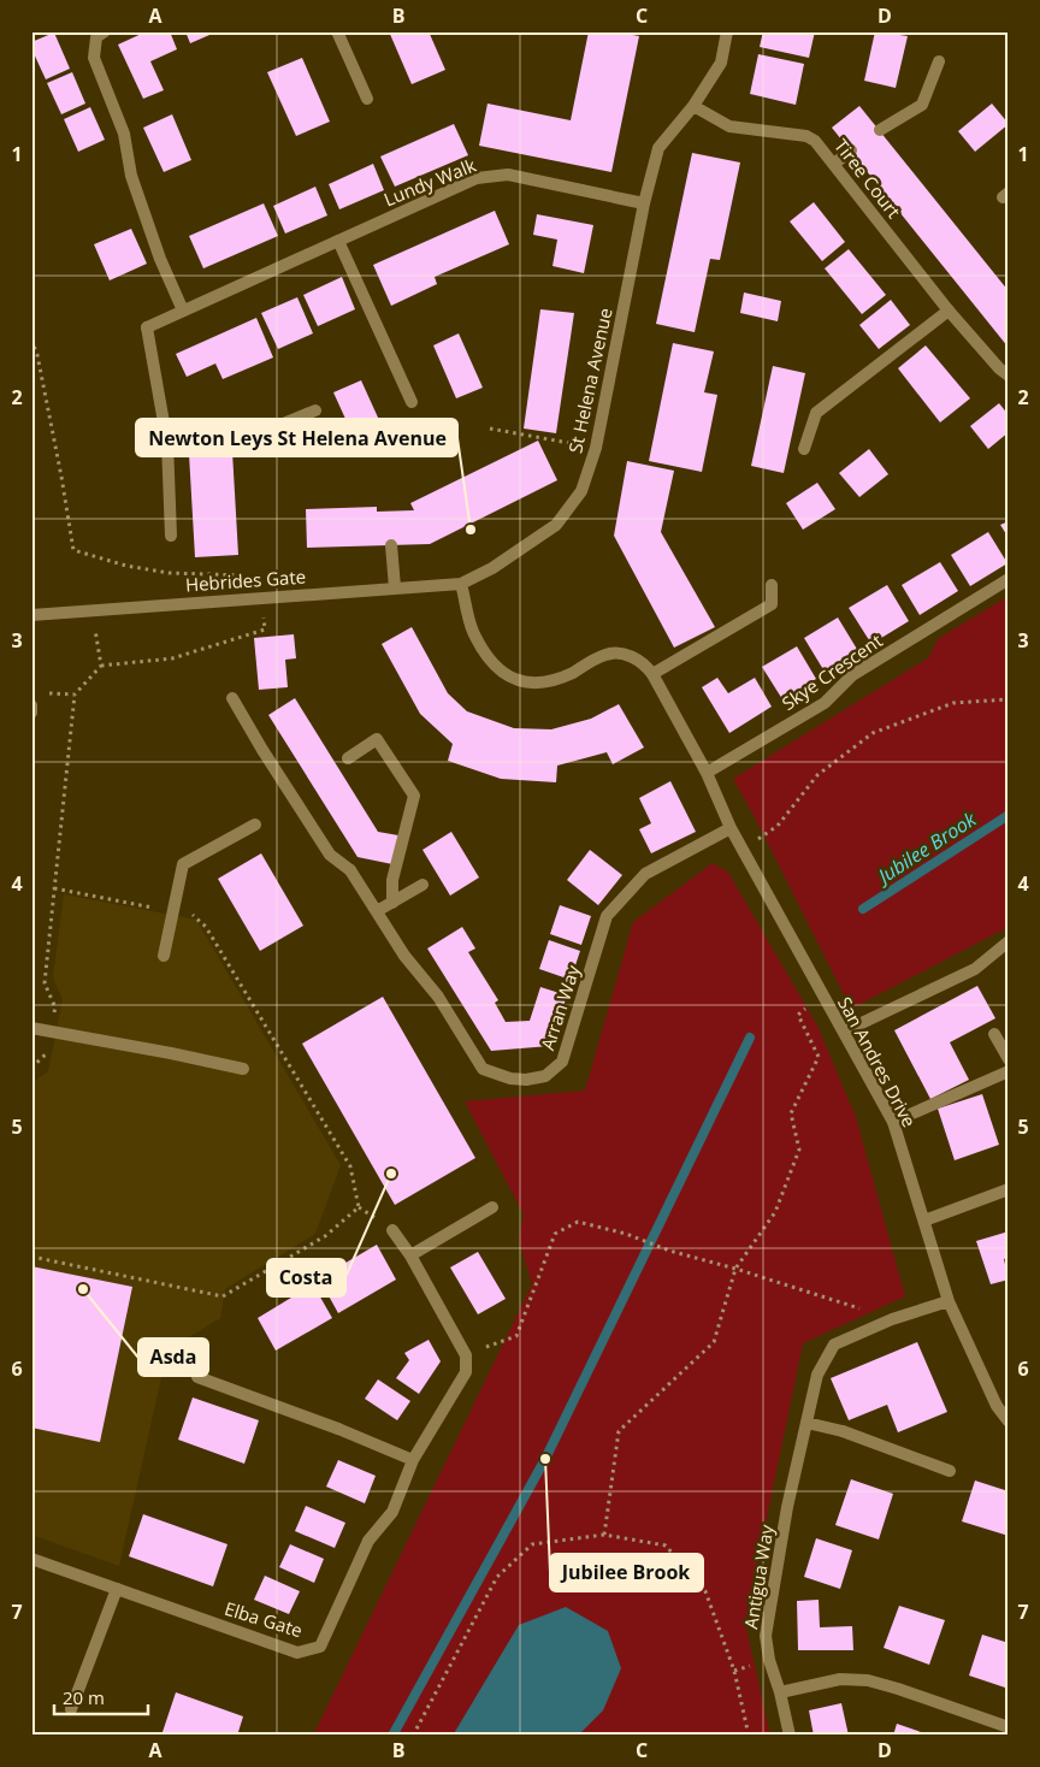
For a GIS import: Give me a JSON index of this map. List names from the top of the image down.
{
  "streets": {
    "street": [
      "Tiree Court",
      "Lundy Walk",
      "St Helena Avenue",
      "Hebrides Gate",
      "Skye Crescent",
      "Arran Way",
      "San Andres Drive",
      "Antigua Way",
      "Elba Gate"
    ]
  },
  "crossings": [
    ["Tiree Court", "St Helena Avenue"],
    ["Lundy Walk", "St Helena Avenue"],
    ["St Helena Avenue", "Hebrides Gate"],
    ["Arran Way", "San Andres Drive"],
    ["San Andres Drive", "Antigua Way"]
  ],
  "water": ["Jubilee Brook"],
  "places": [
    "Newton Leys St Helena Avenue",
    "Costa",
    "Asda",
    "Jubilee Brook"
  ],
  "scale_bar": "20 m",
  "grid": {
    "columns": [
      "A",
      "B",
      "C",
      "D"
    ],
    "rows": [
      "1",
      "2",
      "3",
      "4",
      "5",
      "6",
      "7"
    ]
  }
}
